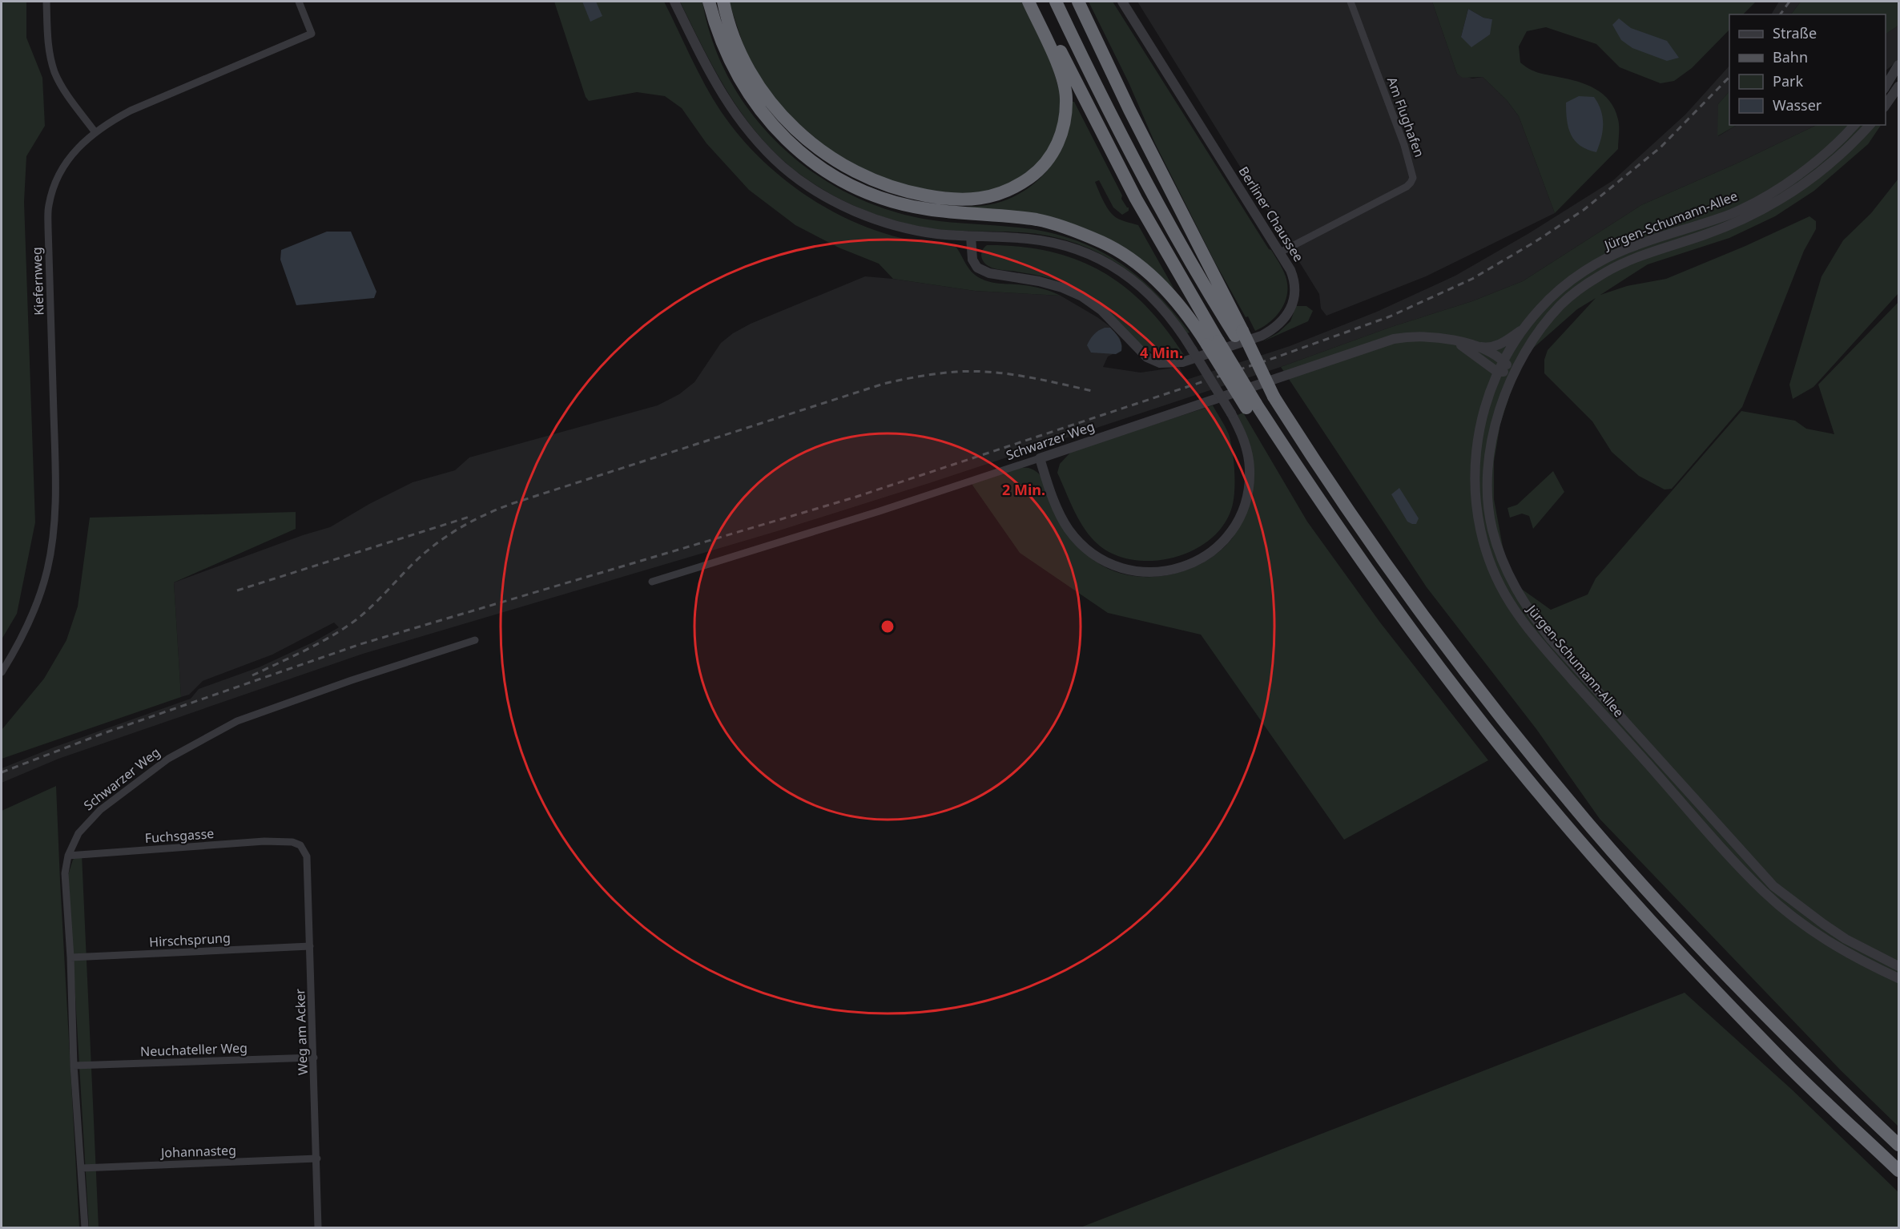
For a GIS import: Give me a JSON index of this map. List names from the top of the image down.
{
  "streets": {
    "street": [
      "Am Flughafen",
      "Berliner Chaussee",
      "Jürgen-Schumann-Allee",
      "Kiefernweg",
      "Schwarzer Weg",
      "Fuchsgasse",
      "Hirschsprung",
      "Weg am Acker",
      "Neuchateller Weg",
      "Johannasteg"
    ]
  },
  "crossings": [
    ["Am Flughafen", "Berliner Chaussee"],
    ["Jürgen-Schumann-Allee", "Schwarzer Weg"],
    ["Schwarzer Weg", "Fuchsgasse"],
    ["Schwarzer Weg", "Hirschsprung"],
    ["Schwarzer Weg", "Neuchateller Weg"],
    ["Schwarzer Weg", "Johannasteg"],
    ["Fuchsgasse", "Weg am Acker"],
    ["Hirschsprung", "Weg am Acker"],
    ["Weg am Acker", "Neuchateller Weg"],
    ["Weg am Acker", "Johannasteg"]
  ],
  "legend": [
    "Straße",
    "Bahn",
    "Park",
    "Wasser"
  ],
  "rings": ["4 Min.", "2 Min."]
}
